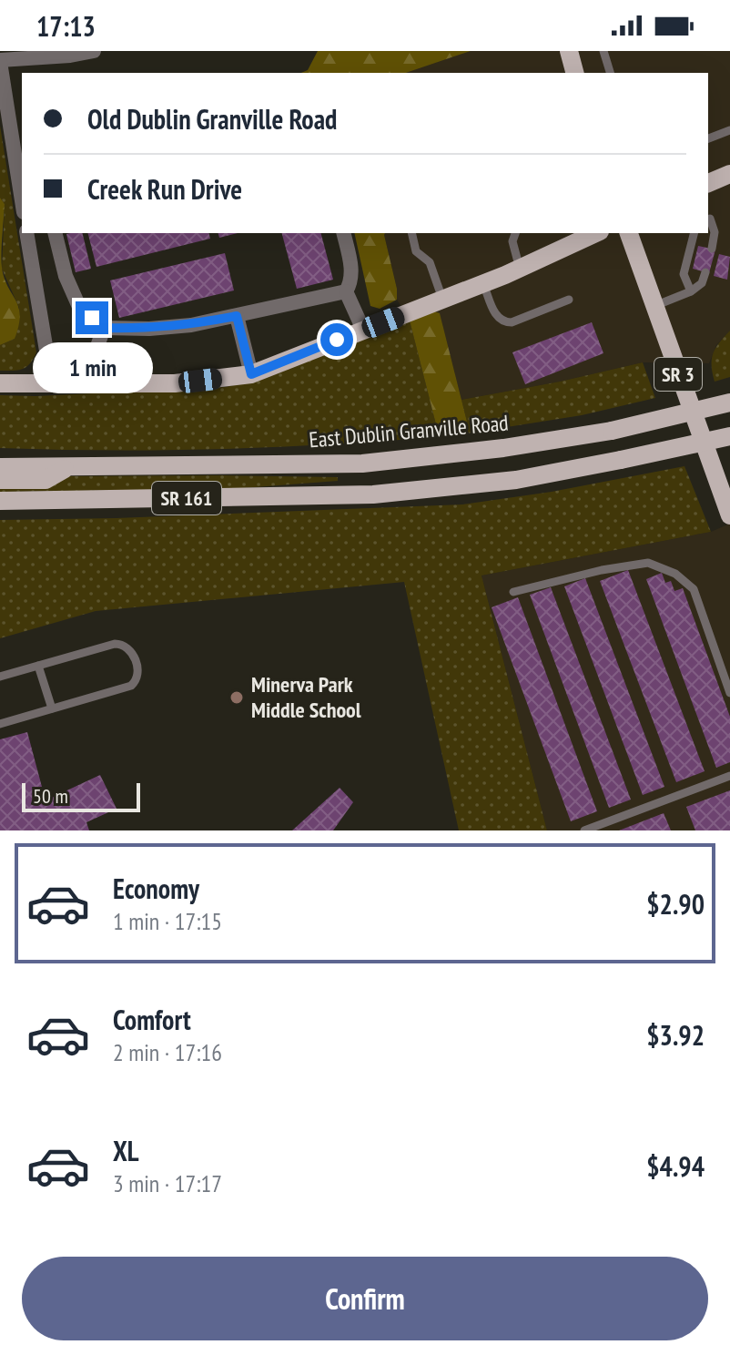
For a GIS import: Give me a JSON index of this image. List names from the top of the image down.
{
  "streets": {
    "main road": ["SR 3", "East Dublin Granville Road", "SR 161"]
  },
  "places": ["Minerva Park Middle School"],
  "scale_bar": "50 m",
  "page": {
    "status": "17:13",
    "banner": ["Old Dublin Granville Road", "Creek Run Drive"],
    "bubble": "1 min",
    "scale": "50 m",
    "list": [
      {
        "name": "Economy",
        "note": "1 min · 17:15",
        "value": "$2.90"
      },
      {
        "name": "Comfort",
        "note": "2 min · 17:16",
        "value": "$3.92"
      },
      {
        "name": "XL",
        "note": "3 min · 17:17",
        "value": "$4.94"
      }
    ],
    "buttons": "Confirm"
  }
}
